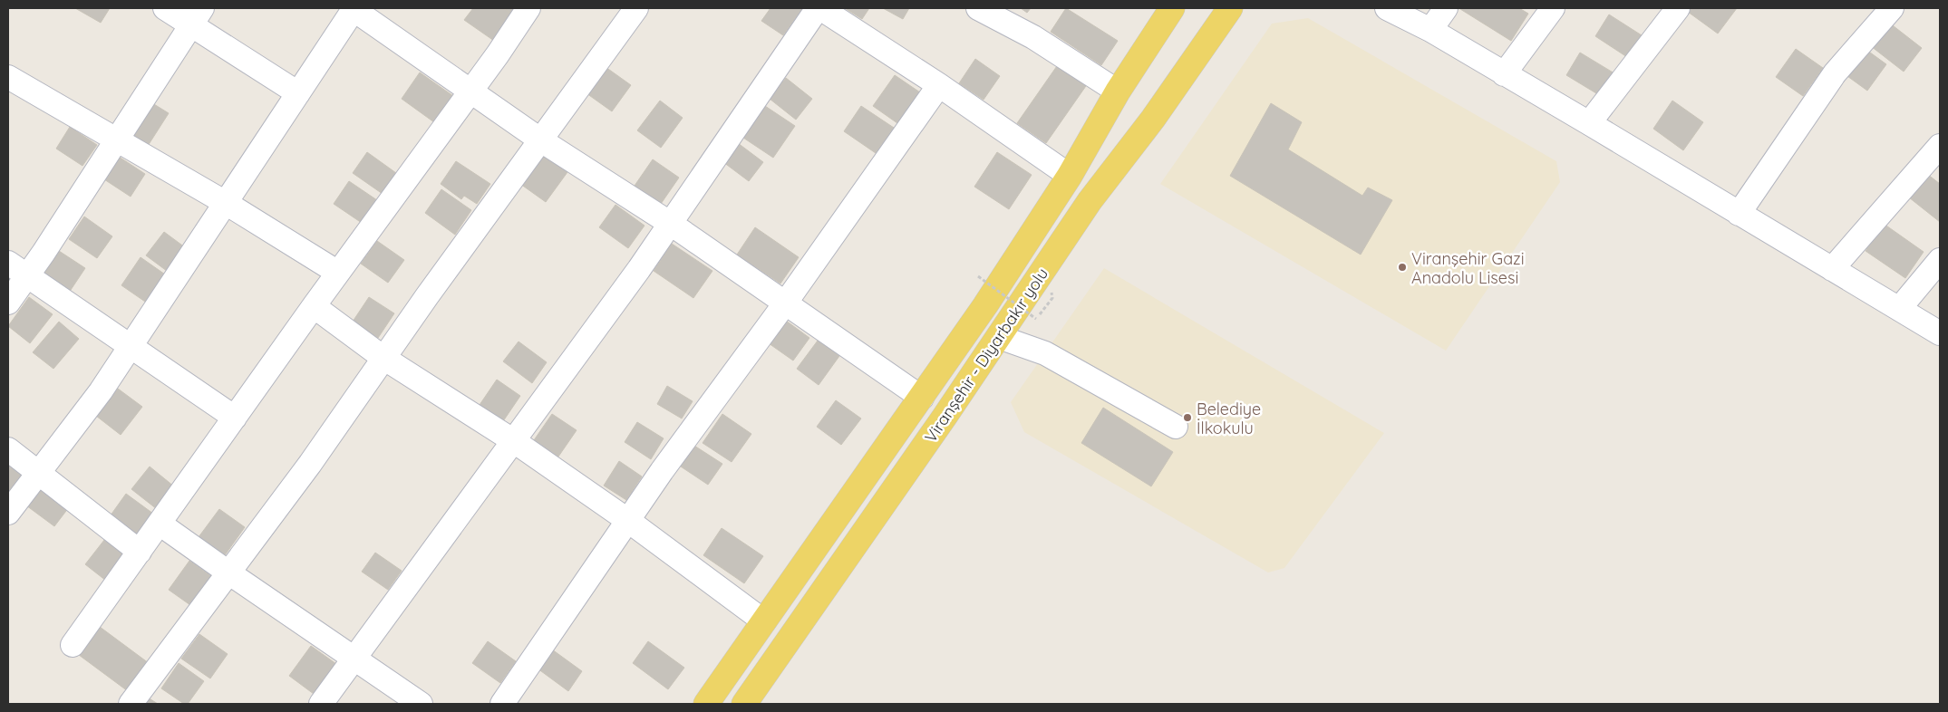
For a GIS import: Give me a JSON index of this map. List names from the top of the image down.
{
  "streets": {
    "main road": ["Viranşehir - Diyarbakır yolu"]
  },
  "places": ["Viranşehir Gazi Anadolu Lisesi", "Belediye İlkokulu"]
}
